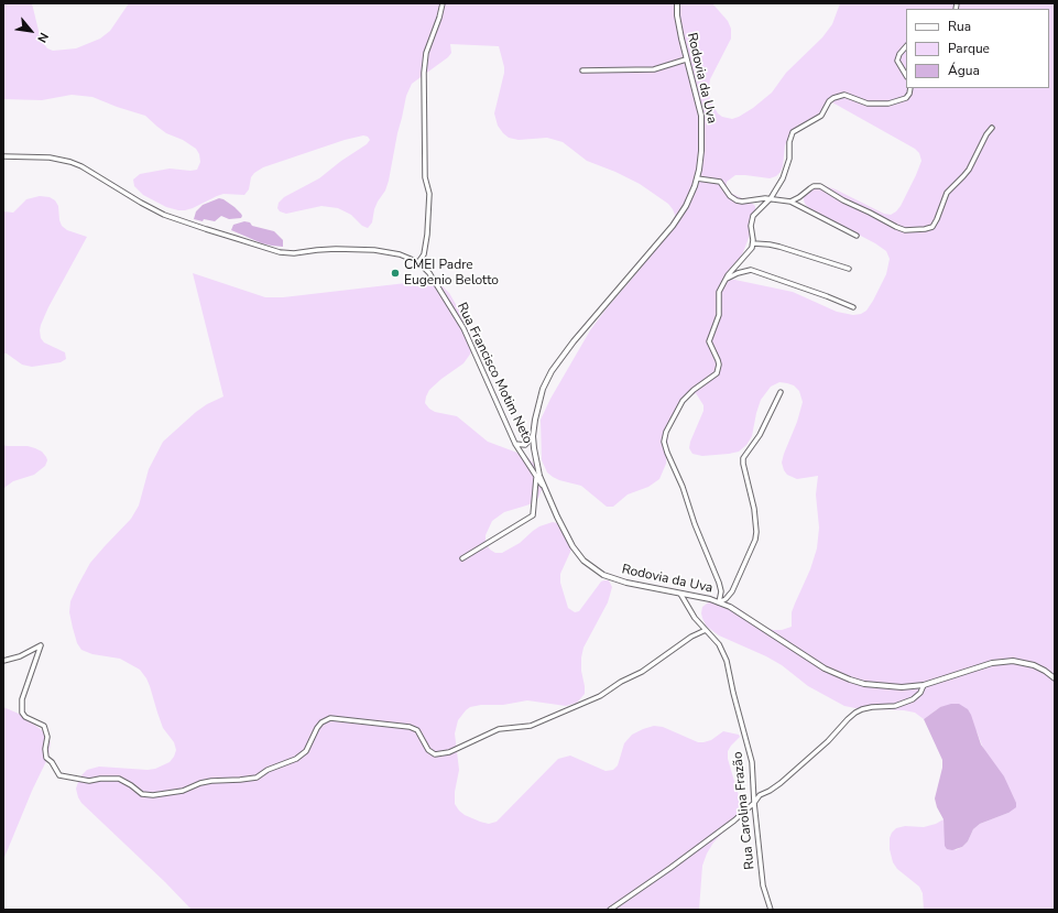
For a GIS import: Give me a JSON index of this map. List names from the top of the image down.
{
  "streets": {
    "street": ["Rodovia da Uva", "Rua Francisco Motim Neto", "Rua Carolina Frazão"]
  },
  "crossings": [
    ["Rodovia da Uva", "Rua Francisco Motim Neto"],
    ["Rodovia da Uva", "Rua Carolina Frazão"]
  ],
  "places": ["CMEI Padre Eugenio Belotto"],
  "legend": ["Rua", "Parque", "Água"],
  "north": "bottom right"
}
